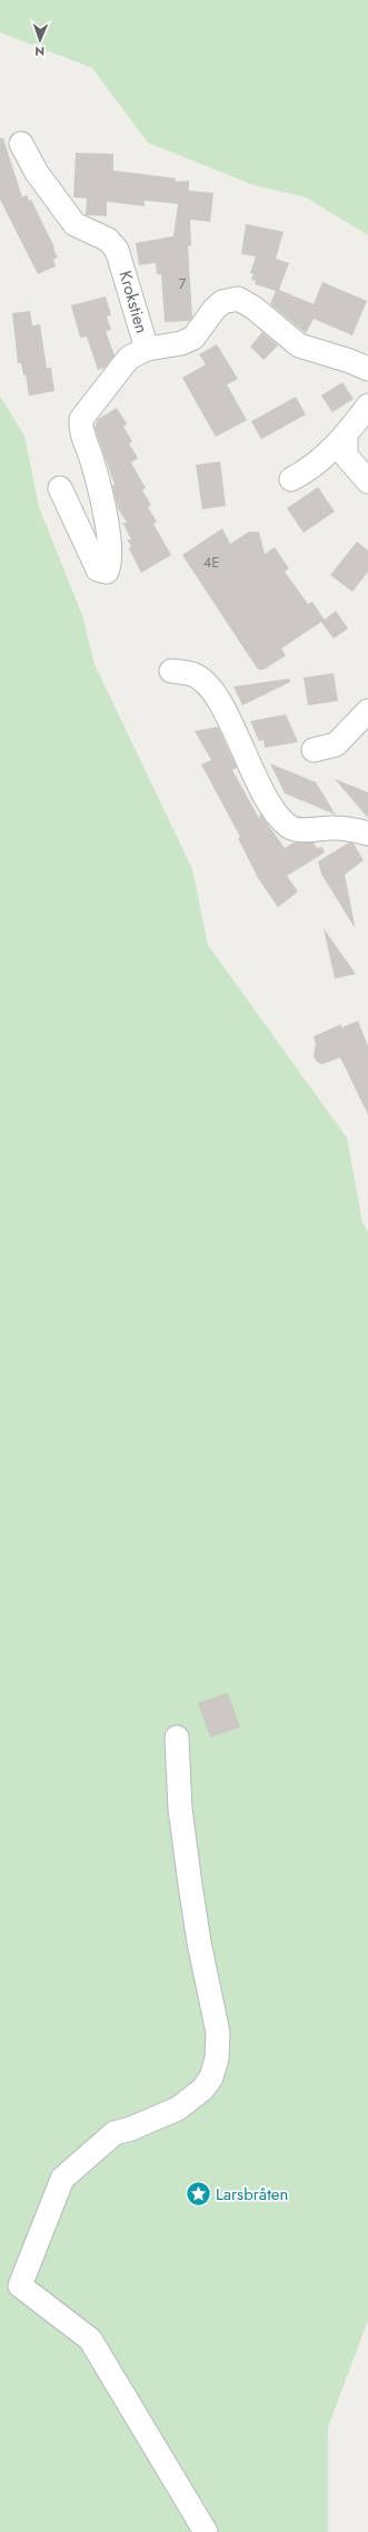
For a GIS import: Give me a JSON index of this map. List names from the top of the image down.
{
  "streets": {
    "lane": ["Krokstien"]
  },
  "places": {
    "place": ["Larsbråten"]
  },
  "house_numbers": ["7", "4E"],
  "north": "bottom"
}
